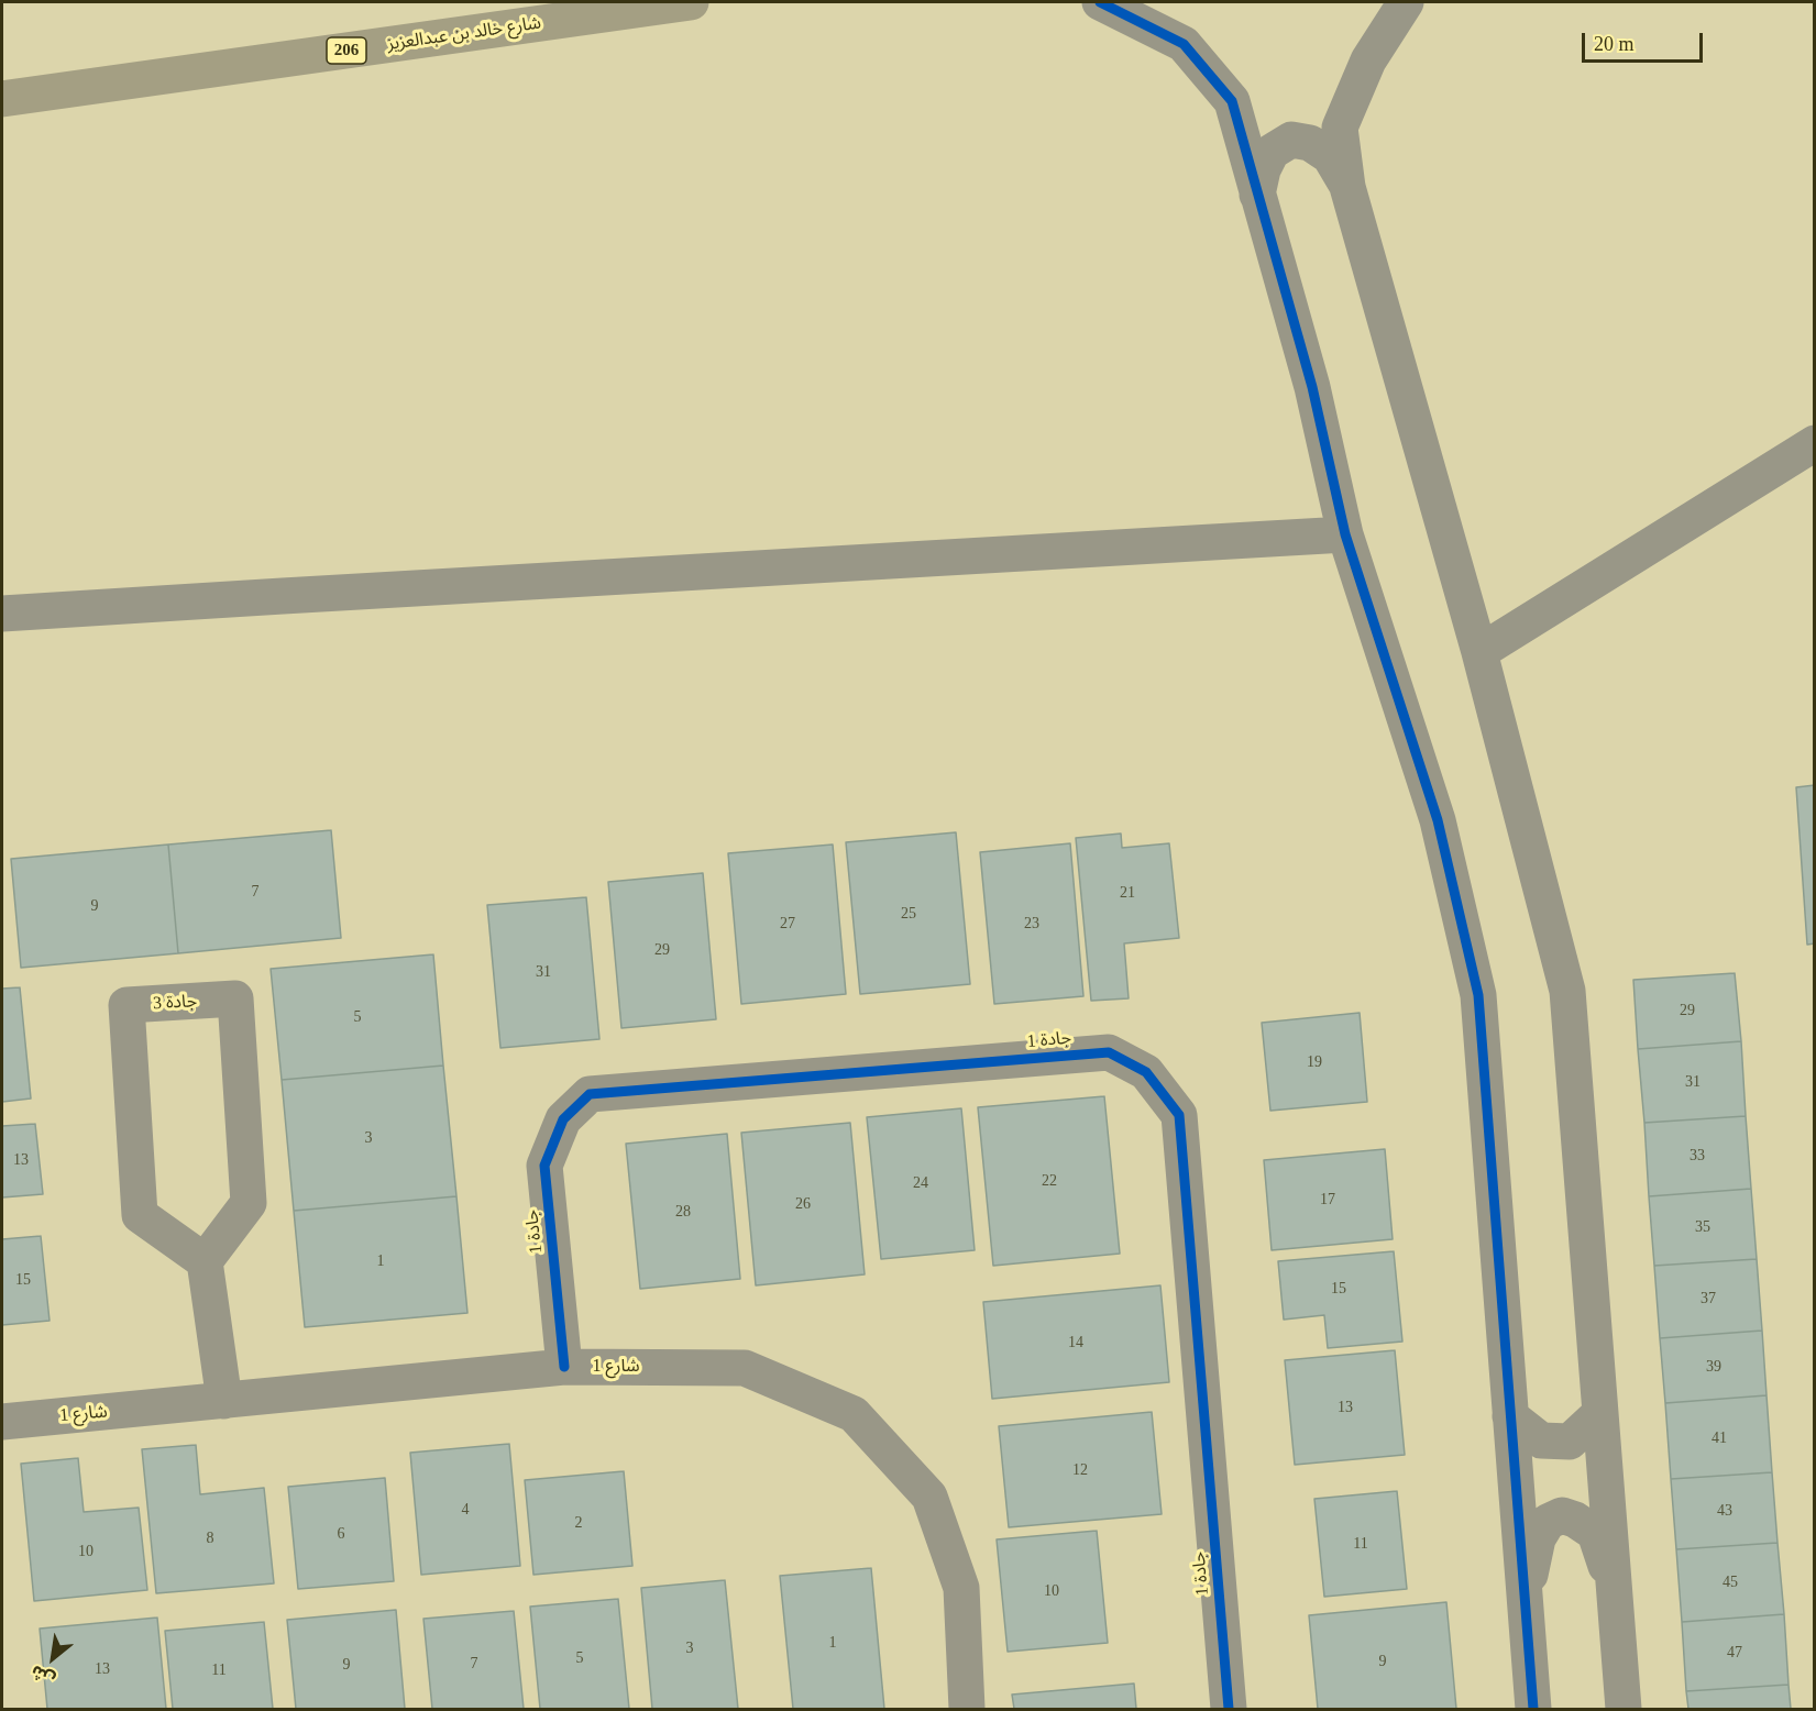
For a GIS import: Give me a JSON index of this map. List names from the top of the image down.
{
  "streets": {
    "main road": ["شارع خالد بن عبدالعزيز", "206"],
    "street": ["جادة 3", "جادة 1", "شارع 1"]
  },
  "crossings": [
    ["جادة 1", "شارع 1"]
  ],
  "house_numbers": [
    "7",
    "21",
    "9",
    "25",
    "27",
    "23",
    "29",
    "31",
    "29",
    "5",
    "19",
    "31",
    "3",
    "33",
    "13",
    "22",
    "24",
    "17",
    "26",
    "28",
    "35",
    "1",
    "15",
    "15",
    "37",
    "14",
    "39",
    "13",
    "41",
    "12",
    "4",
    "43",
    "2",
    "6",
    "8",
    "11",
    "10",
    "45",
    "10",
    "1",
    "3",
    "47",
    "5",
    "9",
    "7",
    "9",
    "13",
    "11"
  ],
  "scale_bar": "20 m",
  "north": "bottom left"
}
